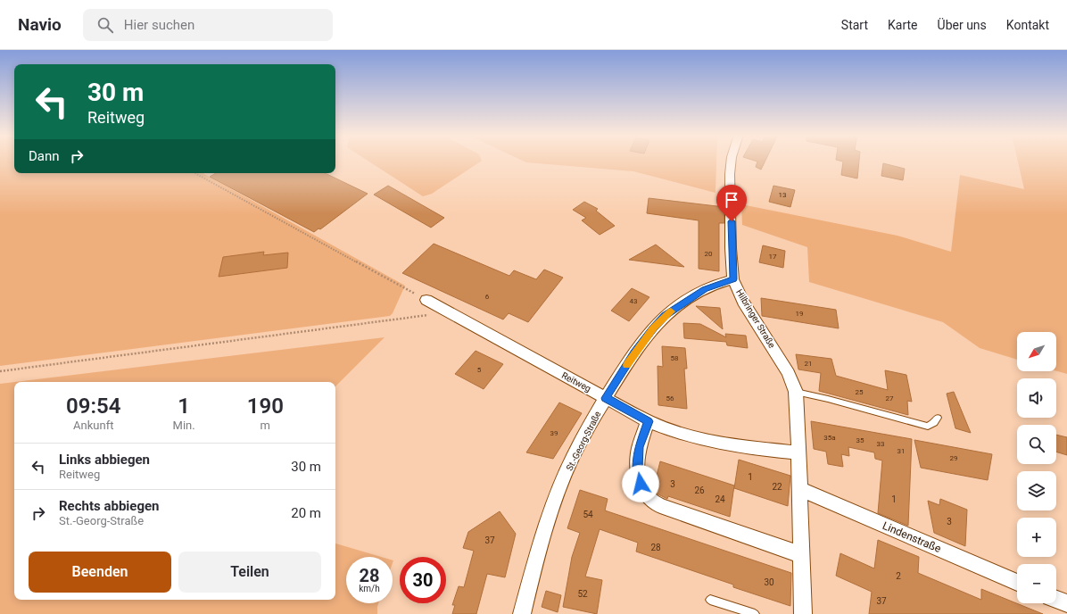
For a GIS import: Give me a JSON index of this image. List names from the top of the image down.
{
  "streets": {
    "street": [
      "Hilbringer Straße",
      "Reitweg",
      "St.-Georg-Straße",
      "Lindenstraße"
    ]
  },
  "crossings": [
    ["Hilbringer Straße", "Reitweg"],
    ["Hilbringer Straße", "St.-Georg-Straße"],
    ["Hilbringer Straße", "Lindenstraße"],
    ["Reitweg", "St.-Georg-Straße"]
  ],
  "house_numbers": [
    "13",
    "20",
    "17",
    "6",
    "43",
    "19",
    "58",
    "21",
    "5",
    "25",
    "56",
    "27",
    "39",
    "35a",
    "35",
    "33",
    "31",
    "29",
    "1",
    "3",
    "22",
    "26",
    "24",
    "1",
    "54",
    "3",
    "37",
    "28",
    "2",
    "30",
    "52",
    "37"
  ],
  "north": "bottom left",
  "page": {
    "header": "Navio",
    "search": "Hier suchen",
    "nav": [
      "Start",
      "Karte",
      "Über uns",
      "Kontakt"
    ],
    "turn": ["30 m", "Reitweg"],
    "then": "Dann",
    "map_buttons": ["+", "−"],
    "eta": [
      "09:54",
      "Ankunft",
      "1",
      "Min.",
      "190",
      "m"
    ],
    "list": [
      {
        "name": "Links abbiegen",
        "note": "Reitweg",
        "value": "30 m"
      },
      {
        "name": "Rechts abbiegen",
        "note": "St.-Georg-Straße",
        "value": "20 m"
      }
    ],
    "buttons": ["Beenden", "Teilen"],
    "speed": "28 km/h",
    "limit": "30"
  }
}
